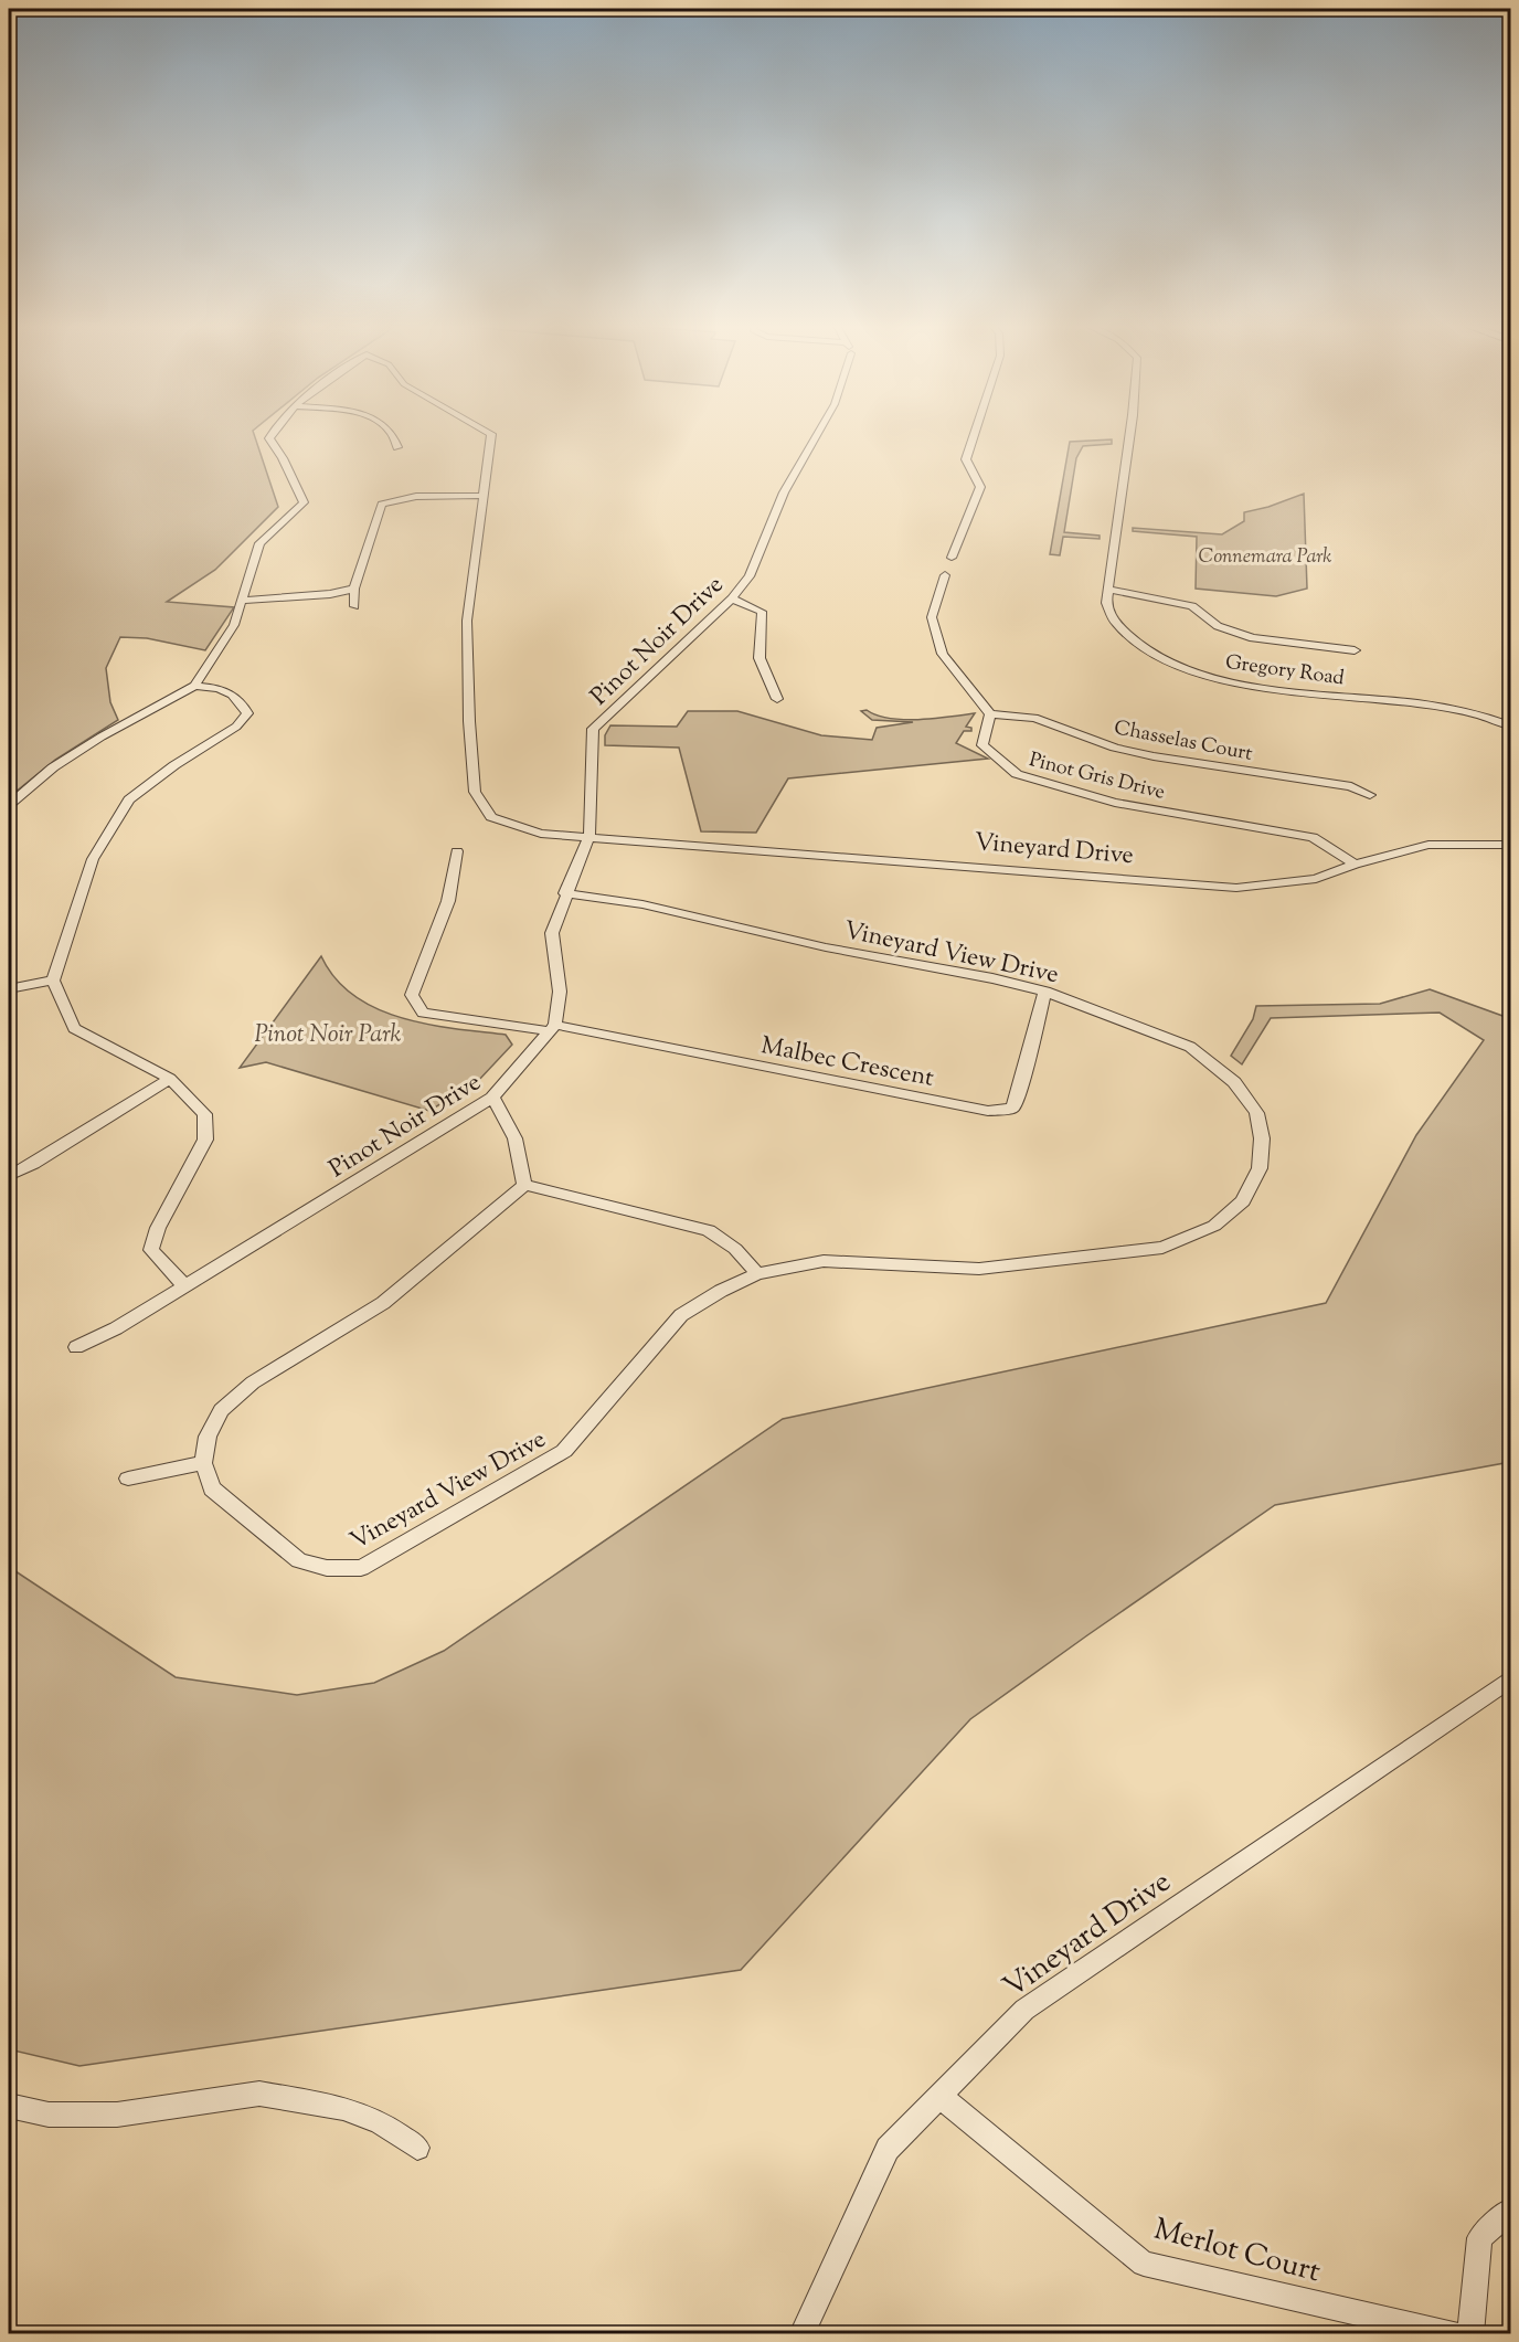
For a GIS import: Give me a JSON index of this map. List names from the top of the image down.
{
  "streets": {
    "street": [
      "Pinot Noir Drive",
      "Gregory Road",
      "Chasselas Court",
      "Pinot Gris Drive",
      "Vineyard Drive",
      "Vineyard View Drive",
      "Malbec Crescent",
      "Merlot Court"
    ]
  },
  "crossings": [
    ["Pinot Noir Drive", "Vineyard Drive"],
    ["Pinot Noir Drive", "Vineyard View Drive"],
    ["Pinot Noir Drive", "Malbec Crescent"],
    ["Chasselas Court", "Pinot Gris Drive"],
    ["Pinot Gris Drive", "Vineyard Drive"],
    ["Vineyard Drive", "Merlot Court"],
    ["Vineyard View Drive", "Malbec Crescent"]
  ],
  "parks": ["Connemara Park", "Pinot Noir Park"]
}
